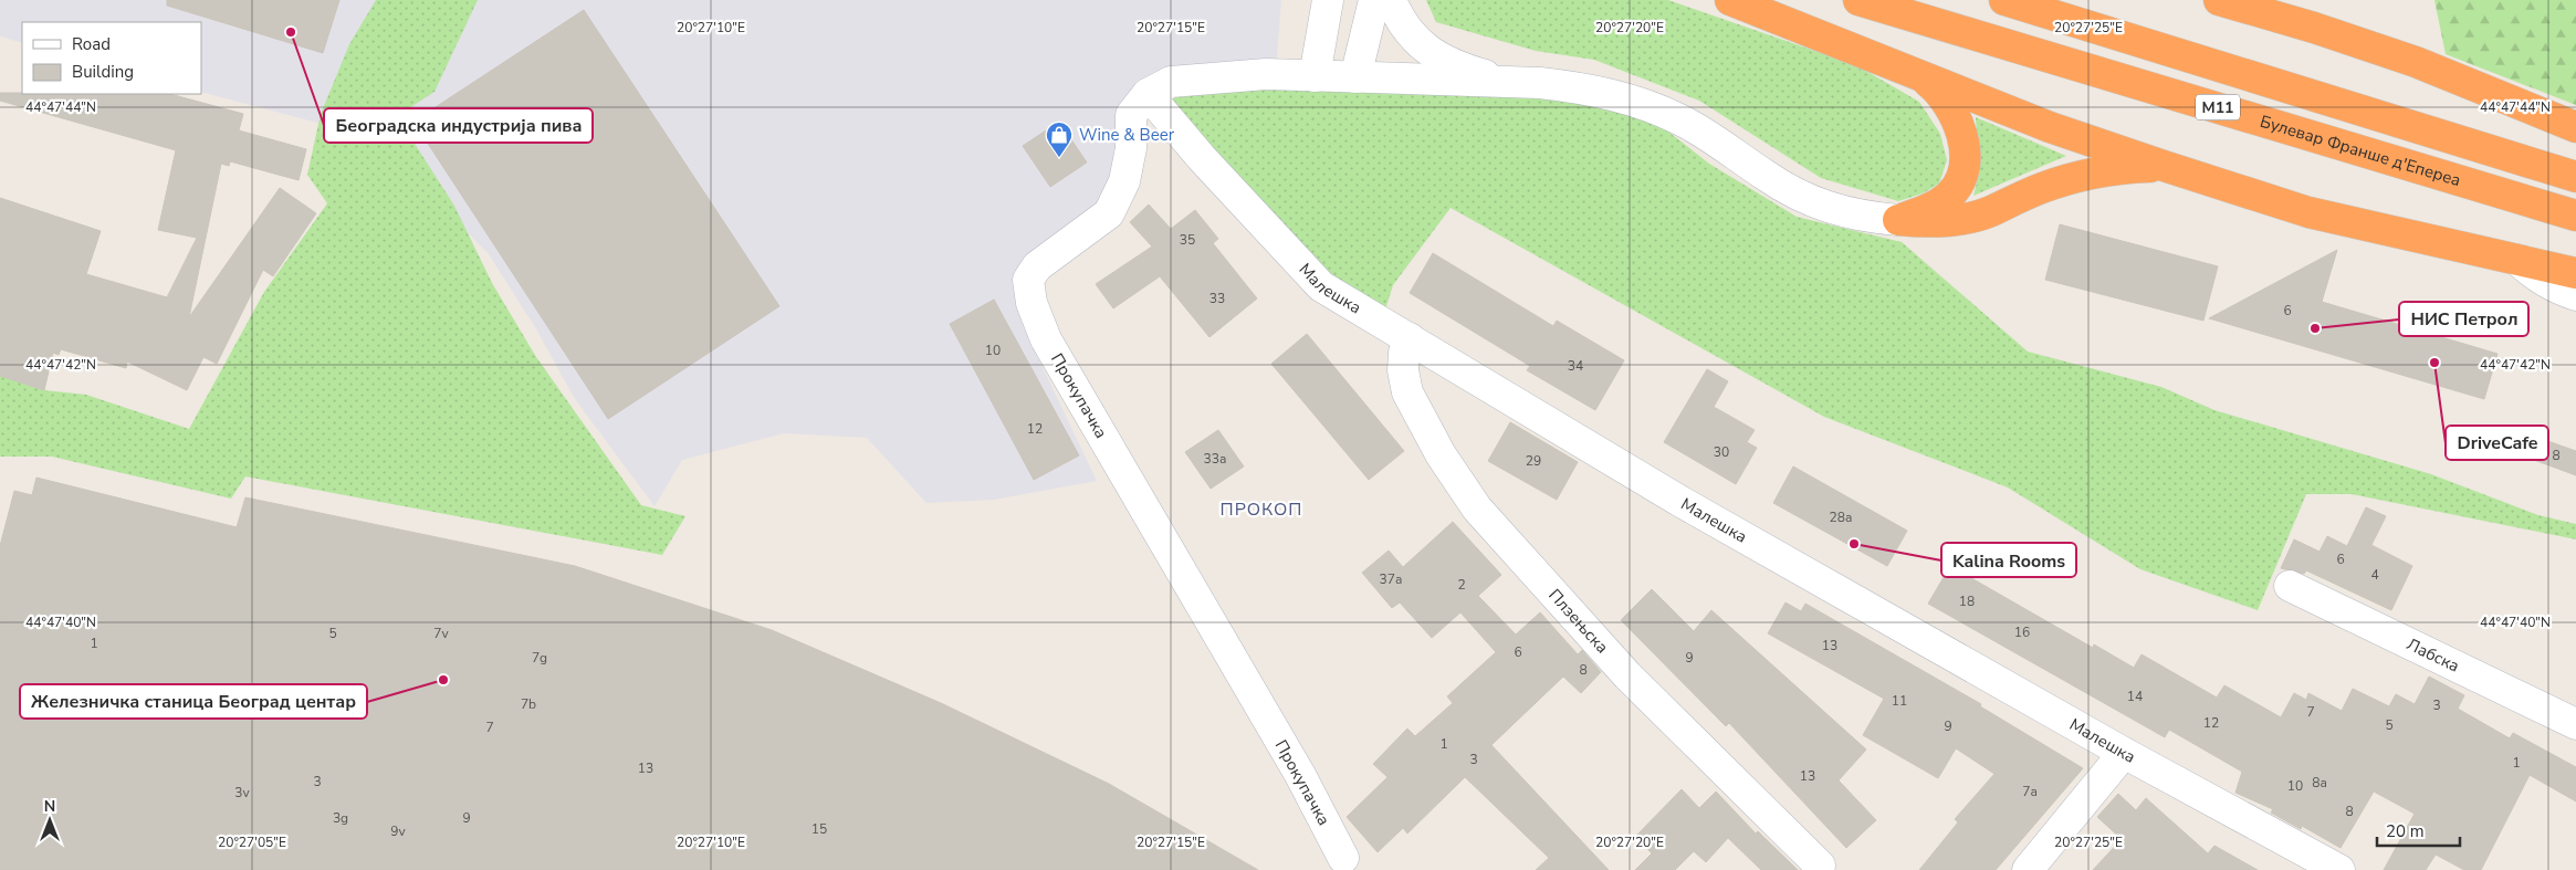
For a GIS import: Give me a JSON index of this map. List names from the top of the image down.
{
  "streets": {
    "highway": ["M11", "Булевар Франше д'Епереа"],
    "street": [
      "Малешка",
      "Прокупачка",
      "Плзењска",
      "Лабска"
    ]
  },
  "crossings": [
    ["Малешка", "Прокупачка"],
    ["Малешка", "Плзењска"]
  ],
  "districts": ["ПРОКОП"],
  "places": {
    "other": [
      "Београдска индустрија пива",
      "НИС Петрол",
      "DriveCafe",
      "Kalina Rooms",
      "Железничка станица Београд центар"
    ],
    "shop": ["Wine & Beer"]
  },
  "house_numbers": [
    "35",
    "33",
    "6",
    "10",
    "34",
    "12",
    "30",
    "8",
    "33a",
    "29",
    "28a",
    "6",
    "4",
    "37a",
    "2",
    "18",
    "16",
    "5",
    "7v",
    "1",
    "13",
    "6",
    "7g",
    "9",
    "8",
    "14",
    "11",
    "7b",
    "3",
    "7",
    "12",
    "5",
    "9",
    "7",
    "1",
    "3",
    "1",
    "13",
    "13",
    "3",
    "8a",
    "10",
    "7a",
    "3v",
    "8",
    "3g",
    "9",
    "15",
    "9v"
  ],
  "legend": ["Road", "Building"],
  "scale_bar": "20 m",
  "north": "top",
  "coordinates": [
    "20°27'10\"E",
    "20°27'15\"E",
    "20°27'20\"E",
    "20°27'25\"E",
    "44°47'44\"N",
    "44°47'42\"N",
    "44°47'40\"N",
    "20°27'05\"E"
  ]
}
